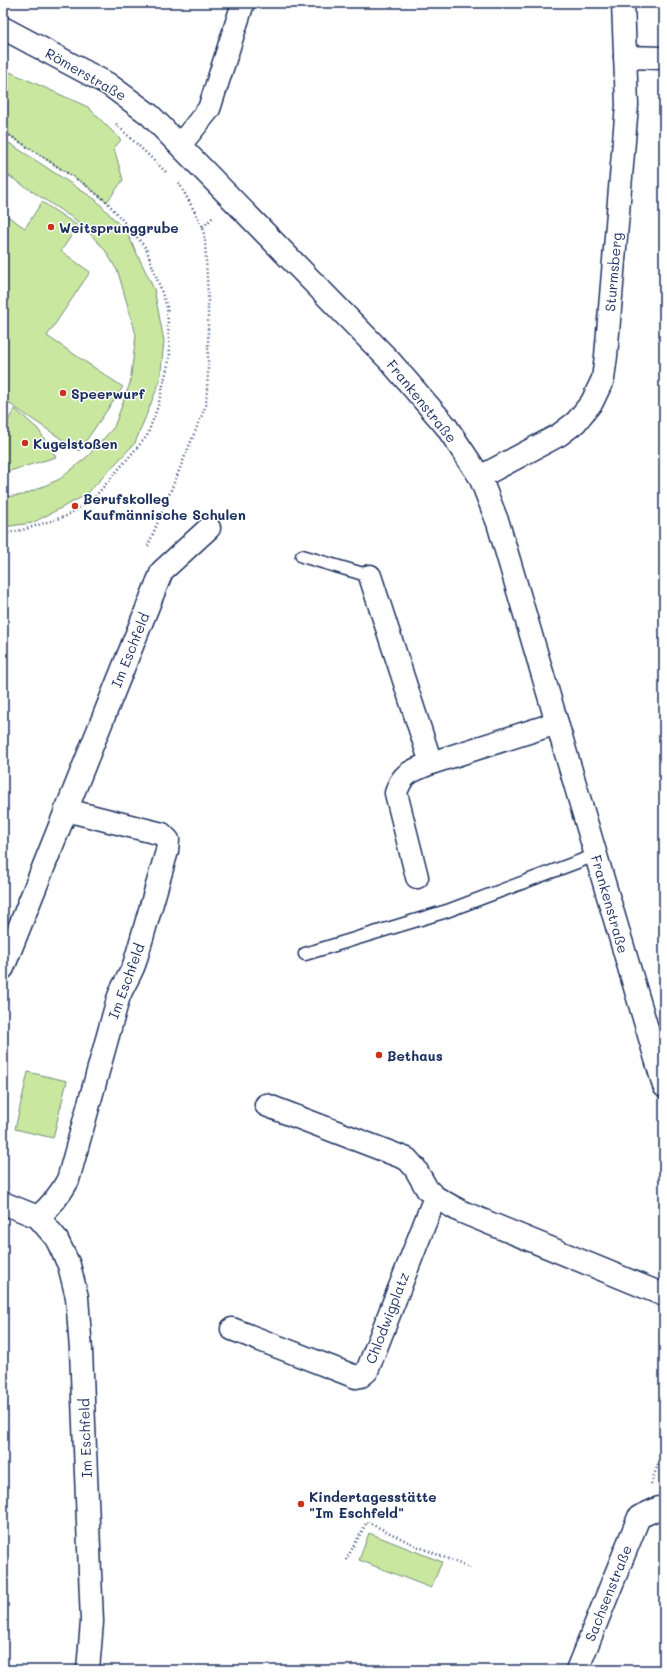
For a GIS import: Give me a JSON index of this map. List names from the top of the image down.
{
  "streets": {
    "street": [
      "Römerstraße",
      "Sturmsberg",
      "Frankenstraße",
      "Im Eschfeld",
      "Chlodwigplatz",
      "Sachsenstraße"
    ]
  },
  "crossings": [
    ["Römerstraße", "Frankenstraße"],
    ["Sturmsberg", "Frankenstraße"]
  ],
  "places": [
    "Weitsprunggrube",
    "Speerwurf",
    "Kugelstoßen",
    "Berufskolleg Kaufmännische Schulen",
    "Bethaus",
    "Kindertagesstätte \"Im Eschfeld\""
  ]
}
